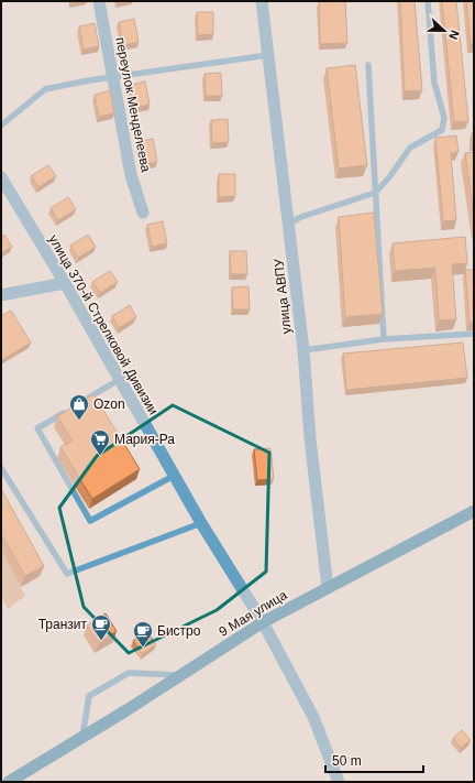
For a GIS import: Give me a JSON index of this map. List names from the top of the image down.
{
  "streets": {
    "main road": ["9 Мая улица"],
    "street": ["переулок Менделеева", "улица АВПУ", "улица 370-й Стрелковой Дивизии"]
  },
  "crossings": [
    ["улица АВПУ", "9 Мая улица"],
    ["улица 370-й Стрелковой Дивизии", "9 Мая улица"]
  ],
  "places": {
    "shop": ["Ozon"],
    "supermarket": ["Мария-Ра"],
    "cafe": ["Транзит", "Бистро"]
  },
  "scale_bar": "50 m",
  "north": "right"
}
